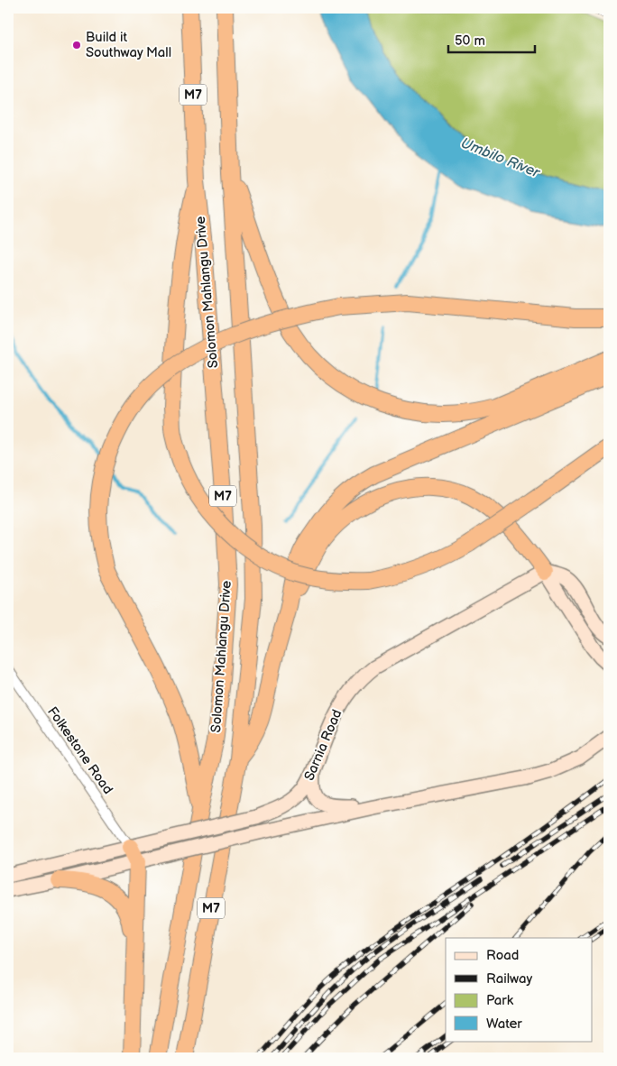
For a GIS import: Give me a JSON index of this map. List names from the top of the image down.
{
  "streets": {
    "highway": ["M7", "Solomon Mahlangu Drive"],
    "main road": ["Sarnia Road"],
    "street": ["Folkestone Road"]
  },
  "crossings": [
    ["Sarnia Road", "Folkestone Road"]
  ],
  "water": ["Umbilo River"],
  "places": ["Build it Southway Mall"],
  "legend": [
    "Road",
    "Railway",
    "Park",
    "Water"
  ],
  "scale_bar": "50 m"
}
